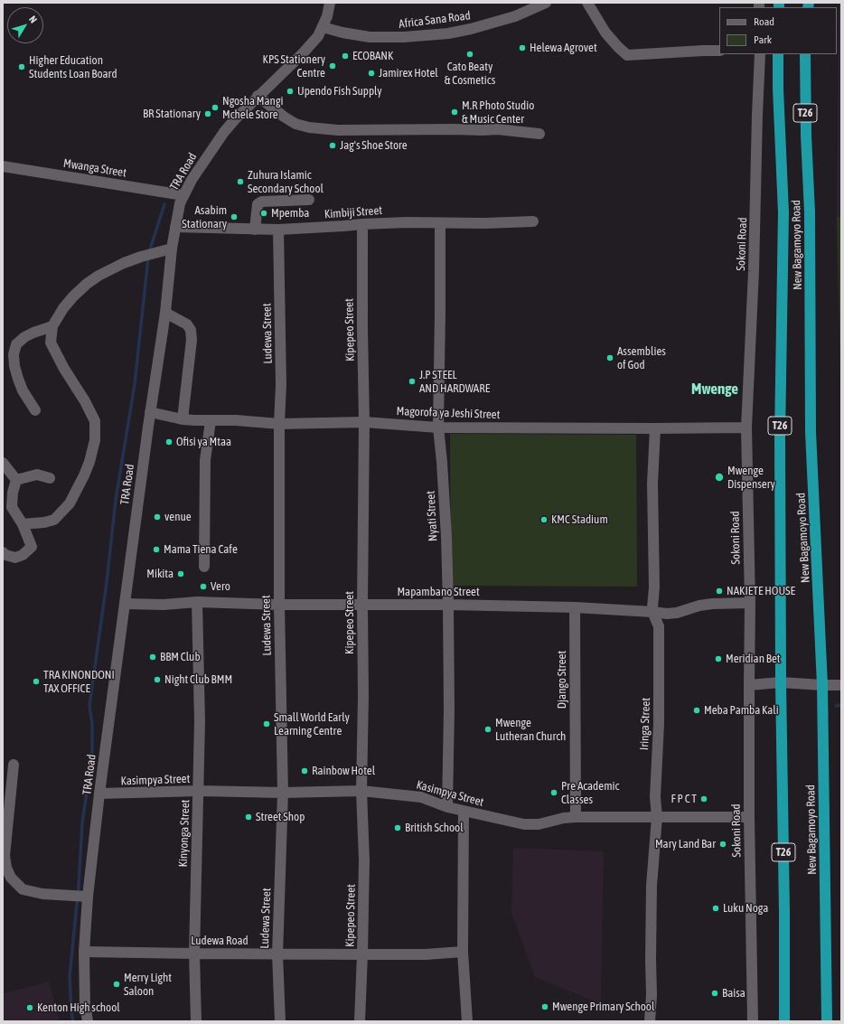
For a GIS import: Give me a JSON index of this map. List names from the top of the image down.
{
  "streets": {
    "highway": ["T26", "New Bagamoyo Road"],
    "street": [
      "Africa Sana Road",
      "Mwanga Street",
      "TRA Road",
      "Kimbiji Street",
      "Sokoni Road",
      "Kipepeo Street",
      "Ludewa Street",
      "Magorofa ya Jeshi Street",
      "Nyati Street",
      "Mapambano Street",
      "Django Street",
      "Iringa Street",
      "Kasimpya Street",
      "Kinyonga Street",
      "Ludewa Road"
    ]
  },
  "crossings": [
    ["Africa Sana Road", "TRA Road"],
    ["Mwanga Street", "TRA Road"],
    ["TRA Road", "Kimbiji Street"],
    ["TRA Road", "Magorofa ya Jeshi Street"],
    ["TRA Road", "Mapambano Street"],
    ["TRA Road", "Kasimpya Street"],
    ["TRA Road", "Ludewa Road"],
    ["Kimbiji Street", "Kipepeo Street"],
    ["Kimbiji Street", "Ludewa Street"],
    ["Kimbiji Street", "Nyati Street"],
    ["Sokoni Road", "Magorofa ya Jeshi Street"],
    ["Sokoni Road", "Mapambano Street"],
    ["Sokoni Road", "Kasimpya Street"],
    ["Kipepeo Street", "Magorofa ya Jeshi Street"],
    ["Kipepeo Street", "Mapambano Street"],
    ["Kipepeo Street", "Kasimpya Street"],
    ["Kipepeo Street", "Ludewa Road"],
    ["Ludewa Street", "Magorofa ya Jeshi Street"],
    ["Ludewa Street", "Mapambano Street"],
    ["Ludewa Street", "Kasimpya Street"],
    ["Ludewa Street", "Ludewa Road"],
    ["Magorofa ya Jeshi Street", "Nyati Street"],
    ["Magorofa ya Jeshi Street", "Iringa Street"],
    ["Nyati Street", "Mapambano Street"],
    ["Nyati Street", "Kasimpya Street"],
    ["Mapambano Street", "Django Street"],
    ["Mapambano Street", "Iringa Street"],
    ["Mapambano Street", "Kinyonga Street"],
    ["Django Street", "Kasimpya Street"],
    ["Iringa Street", "Kasimpya Street"],
    ["Kasimpya Street", "Kinyonga Street"],
    ["Kinyonga Street", "Ludewa Road"]
  ],
  "districts": ["Mwenge"],
  "places": [
    "Helewa Agrovet",
    "Cato Beaty & Cosmetics",
    "ECOBANK",
    "KPS Stationery Centre",
    "Higher Education Students Loan Board",
    "Jamirex Hotel",
    "Upendo Fish Supply",
    "Ngosha Mangi Mchele Store",
    "M.R Photo Studio & Music Center",
    "BR Stationary",
    "Jag's Shoe Store",
    "Zuhura Islamic Secondary School",
    "Mpemba",
    "Asabim Stationary",
    "Assemblies of God",
    "J.P STEEL AND HARDWARE",
    "Ofisi ya Mtaa",
    "Mwenge Dispensery",
    "venue",
    "KMC Stadium",
    "Mama Tiena Cafe",
    "Mikita",
    "Vero",
    "NAKIETE HOUSE",
    "BBM Club",
    "Meridian Bet",
    "Night Club BMM",
    "TRA KINONDONI TAX OFFICE",
    "Meba Pamba Kali",
    "Small World Early Learning Centre",
    "Mwenge Lutheran Church",
    "Rainbow Hotel",
    "Pre Academic Classes",
    "F P C T",
    "Street Shop",
    "British School",
    "Mary Land Bar",
    "Luku Noga",
    "Merry Light Saloon",
    "Baisa",
    "Mwenge Primary School",
    "Kenton High school"
  ],
  "legend": ["Road", "Park"],
  "north": "top right"
}
